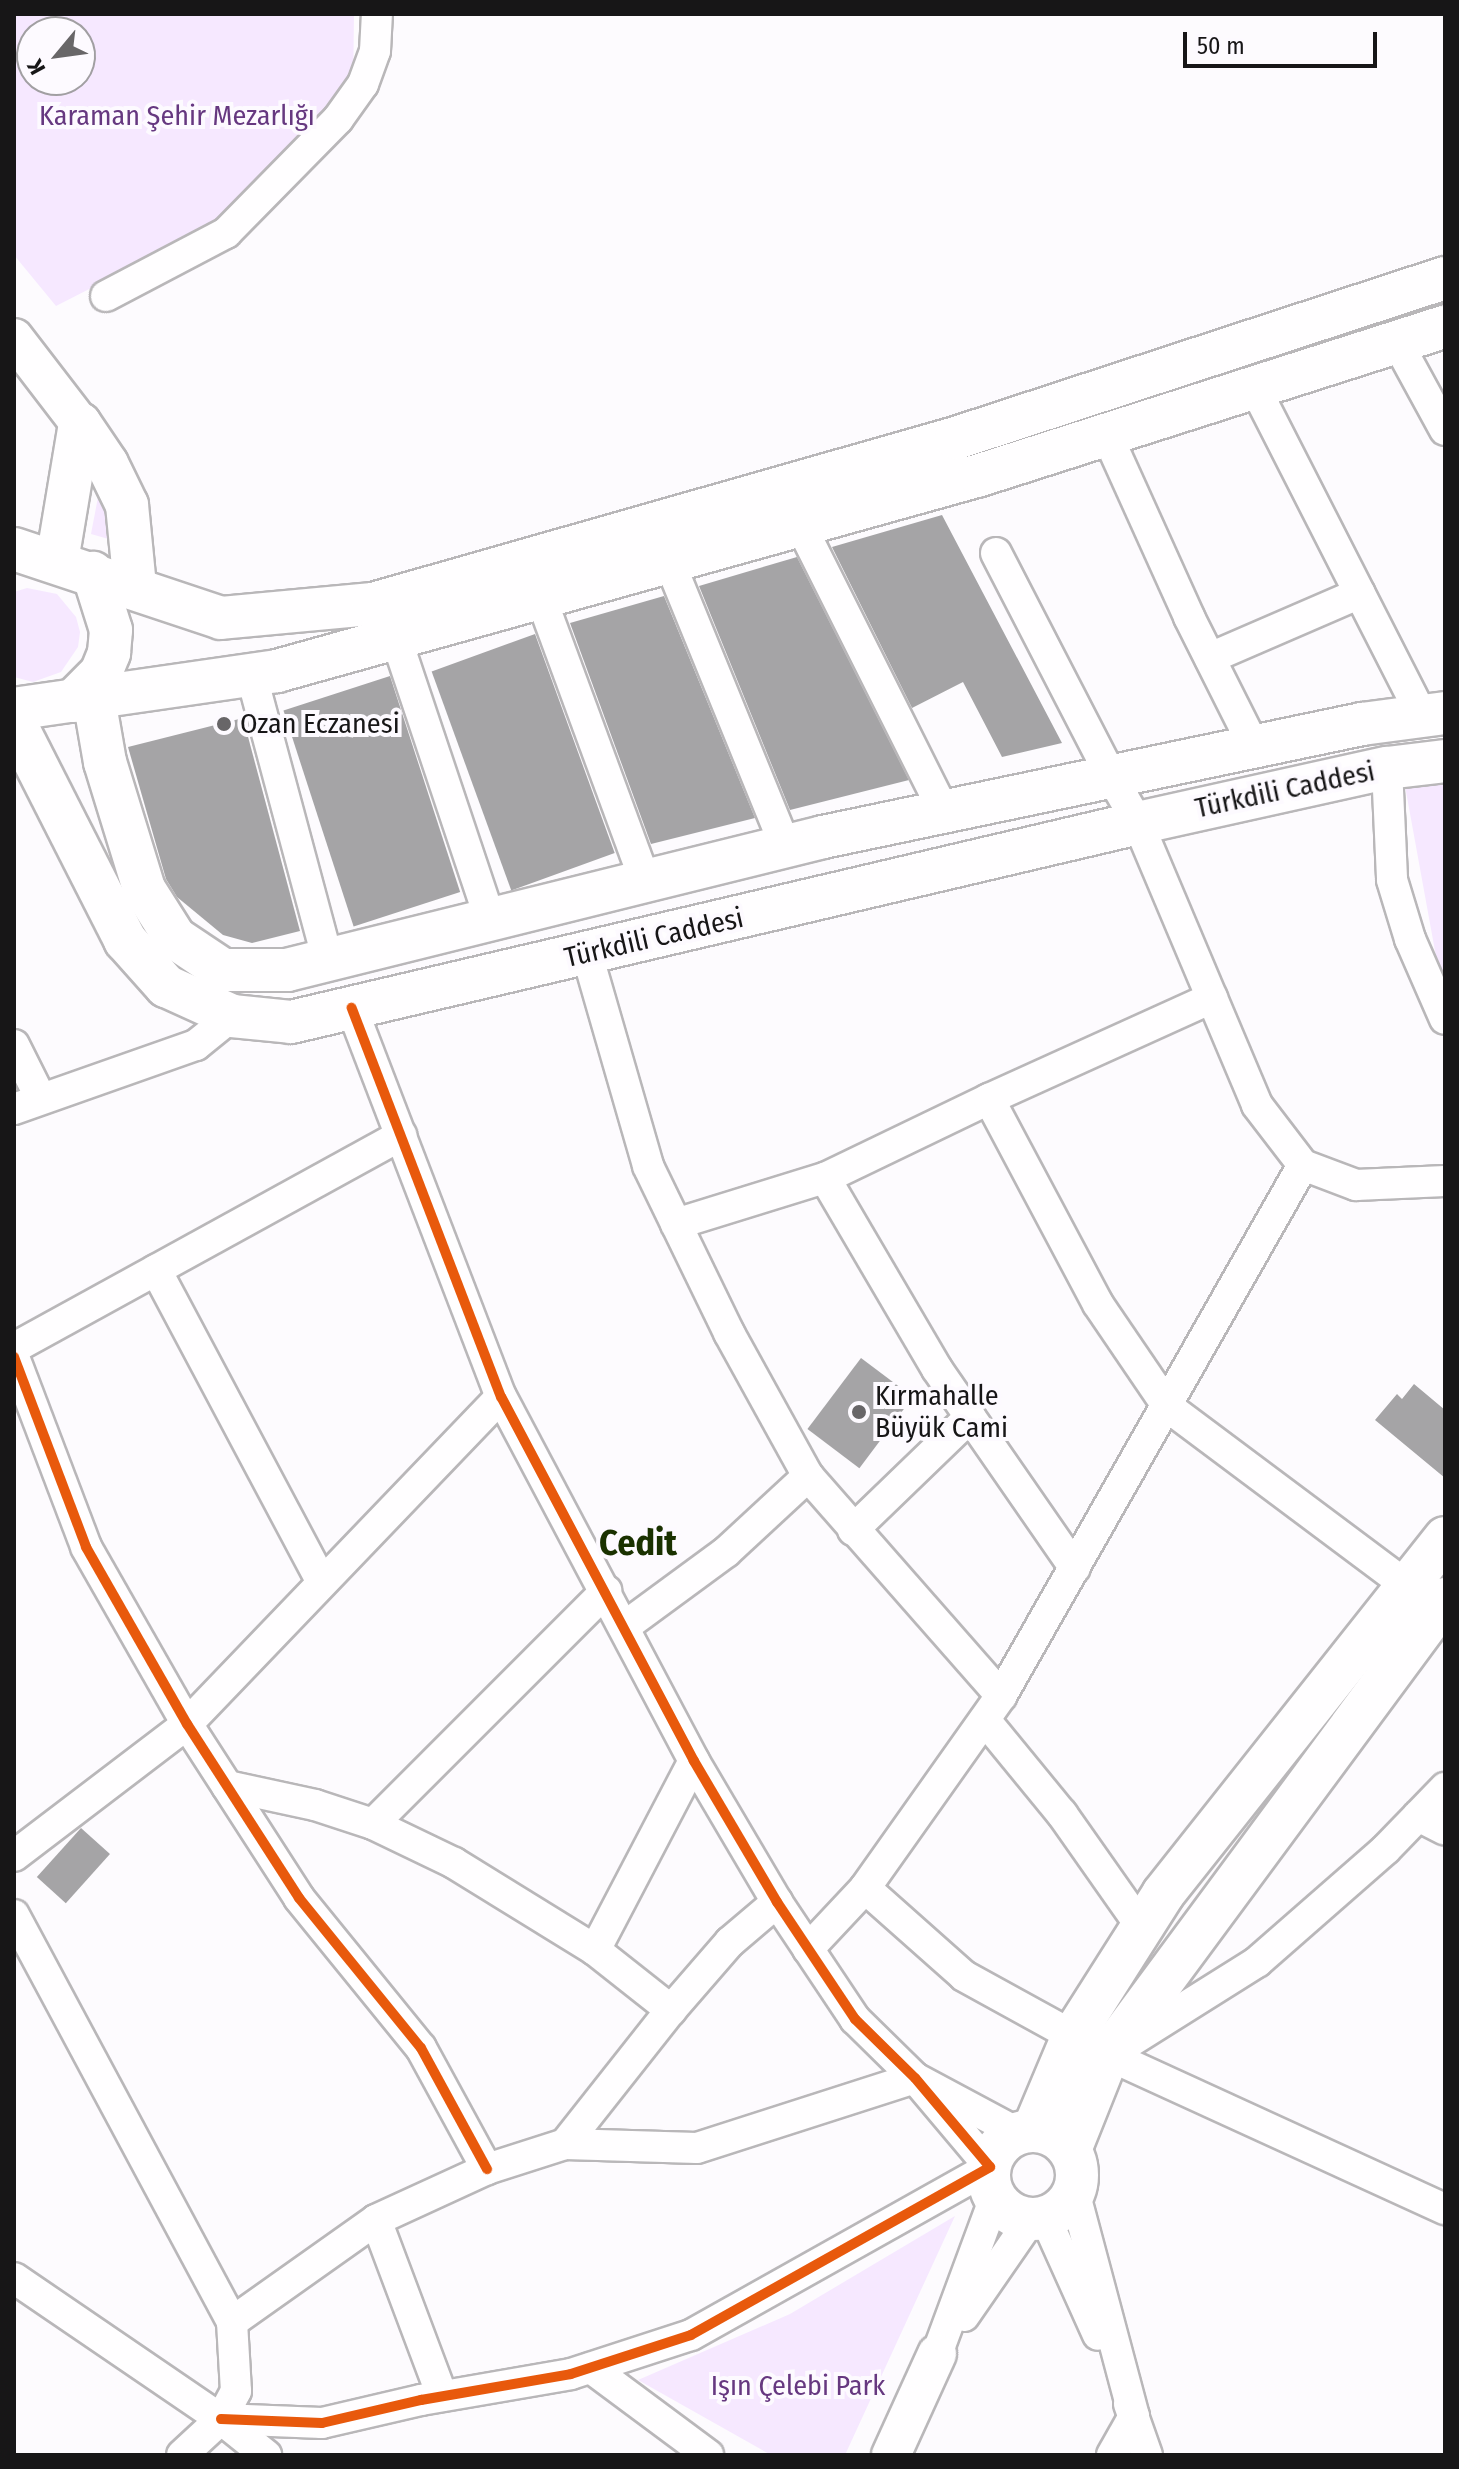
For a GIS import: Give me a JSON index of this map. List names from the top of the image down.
{
  "streets": {
    "main road": ["Türkdili Caddesi"]
  },
  "districts": ["Cedit"],
  "parks": ["Karaman Şehir Mezarlığı", "Işın Çelebi Park"],
  "places": ["Ozan Eczanesi", "Kırmahalle Büyük Cami"],
  "scale_bar": "50 m",
  "north": "bottom left"
}
